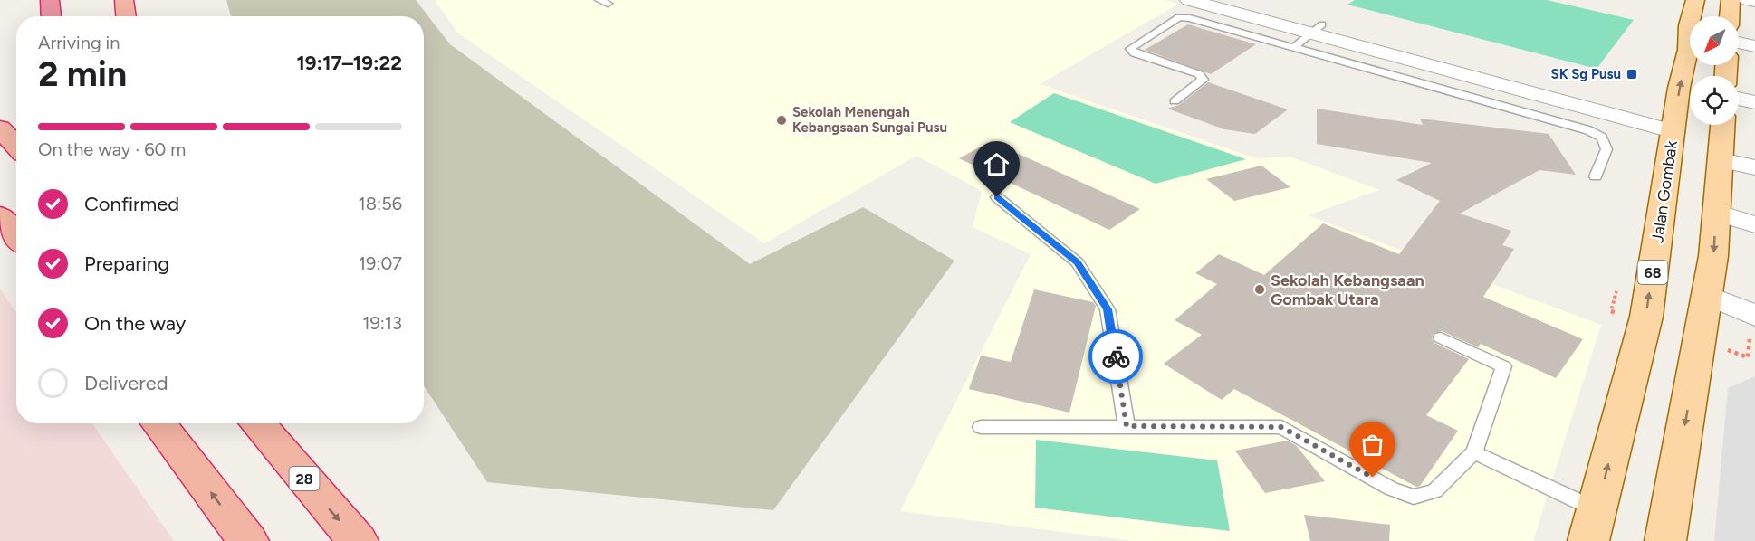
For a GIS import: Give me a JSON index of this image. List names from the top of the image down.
{
  "streets": {
    "highway": ["28"],
    "main road": ["Jalan Gombak", "68"]
  },
  "places": {
    "transit": ["SK Sg Pusu"],
    "other": ["Sekolah Menengah Kebangsaan Sungai Pusu", "Sekolah Kebangsaan Gombak Utara"]
  },
  "north": "bottom left",
  "page": {
    "heading": ["2 min", "Arriving in", "19:17–19:22"],
    "bar": "On the way · 60 m",
    "list": [
      ["Confirmed", "18:56"],
      ["Preparing", "19:07"],
      ["On the way", "19:13"],
      "Delivered"
    ]
  }
}
